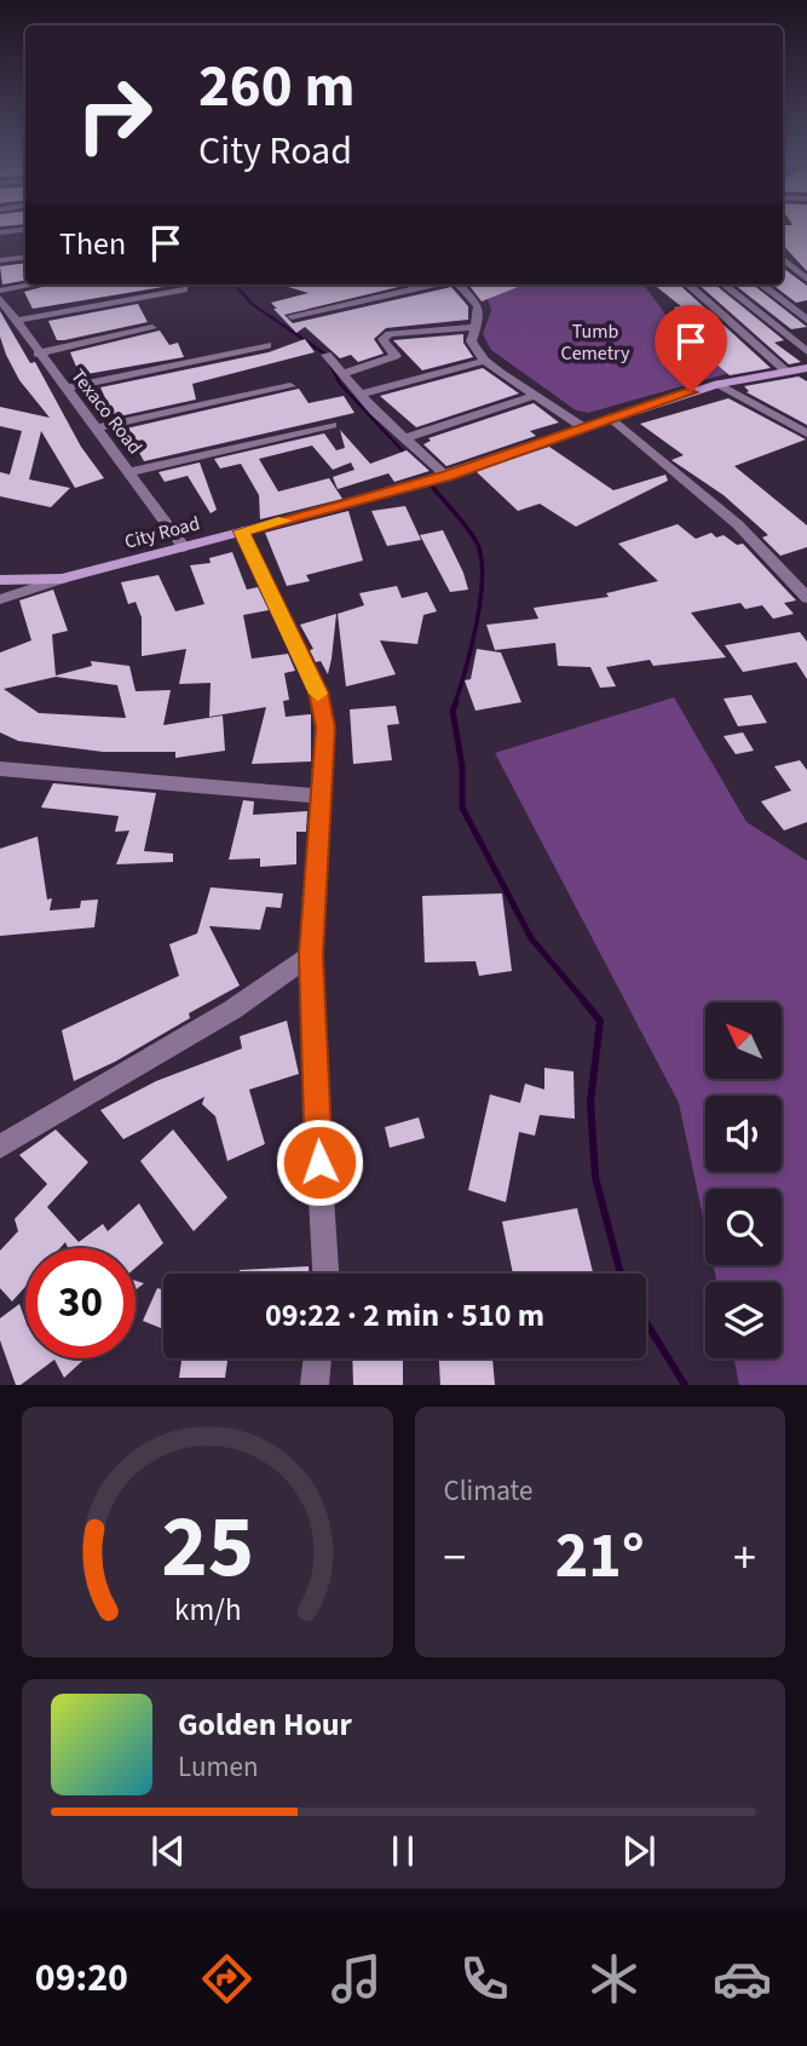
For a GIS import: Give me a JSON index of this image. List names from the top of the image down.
{
  "streets": {
    "main road": ["City Road"],
    "street": ["Texaco Road"]
  },
  "crossings": [
    ["Texaco Road", "City Road"]
  ],
  "parks": ["Tumb Cemetry"],
  "north": "top left",
  "page": {
    "turn": ["260 m", "City Road"],
    "then": "Then",
    "limit": "30",
    "trip": "09:22 · 2 min · 510 m",
    "tile": "Climate",
    "heat": ["−", "21°", "+"],
    "song": ["Golden Hour", "Lumen"],
    "tabs": "09:20",
    "gauge": ["25", "km/h"]
  }
}
